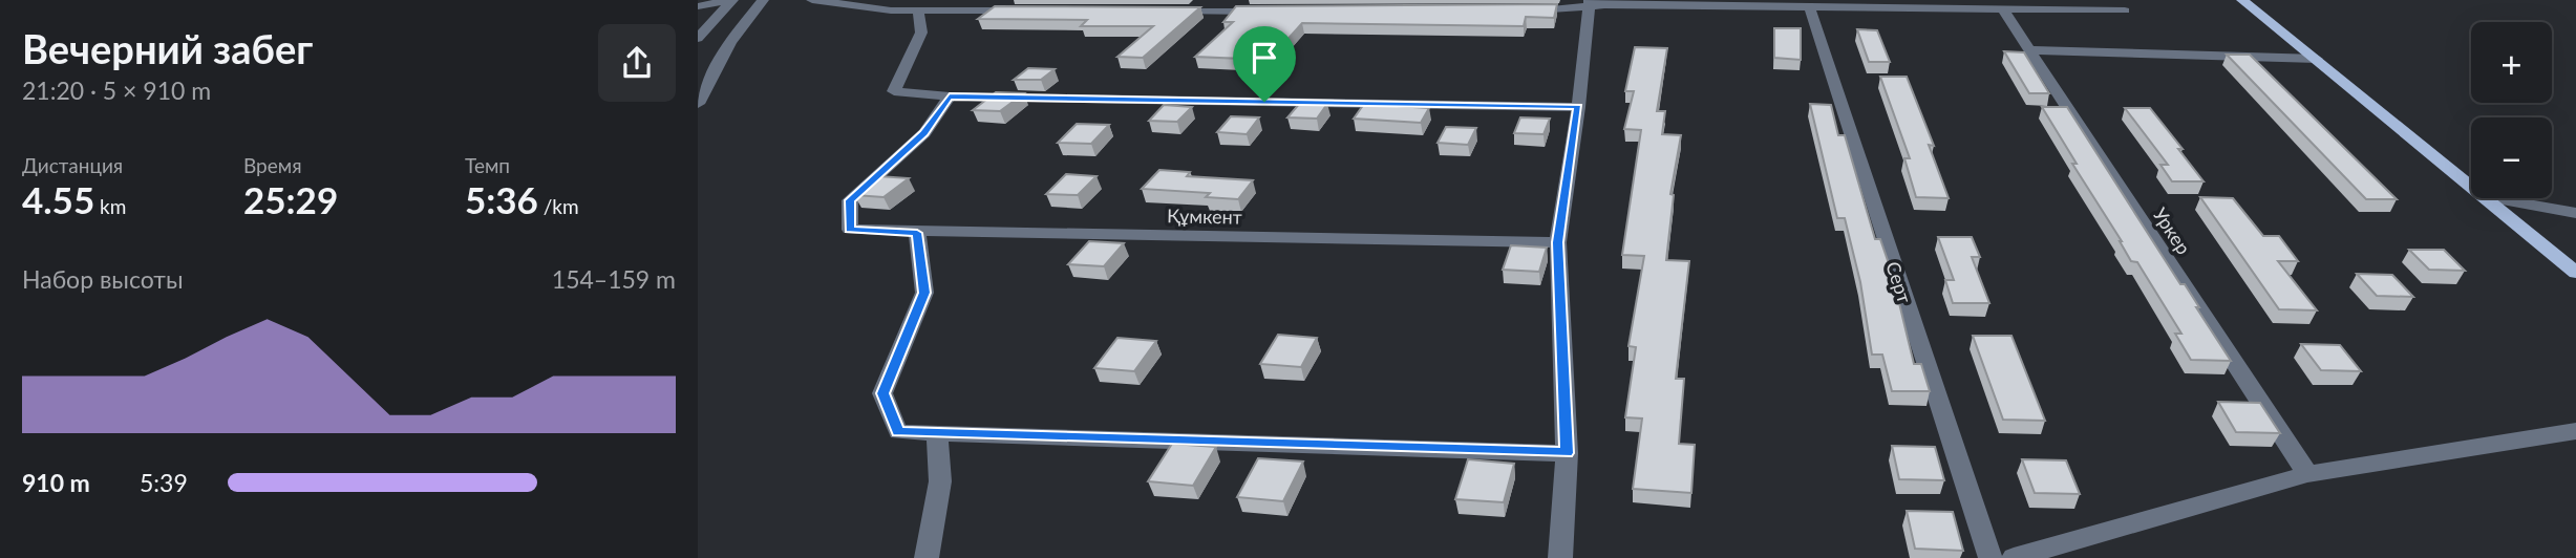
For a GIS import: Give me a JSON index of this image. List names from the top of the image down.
{
  "streets": {
    "street": ["Құмкент", "Уркер", "Серт"]
  },
  "page": {
    "heading": ["Вечерний забег", "21:20 · 5 × 910 m"],
    "map_buttons": ["+", "−"],
    "stats": [
      ["Дистанция", "4.55 km"],
      ["Время", "25:29"],
      ["Темп", "5:36 /km"]
    ],
    "chart": ["Набор высоты", "154–159 m"],
    "list": [
      {
        "name": "910 m",
        "note": "5:39"
      }
    ]
  }
}
